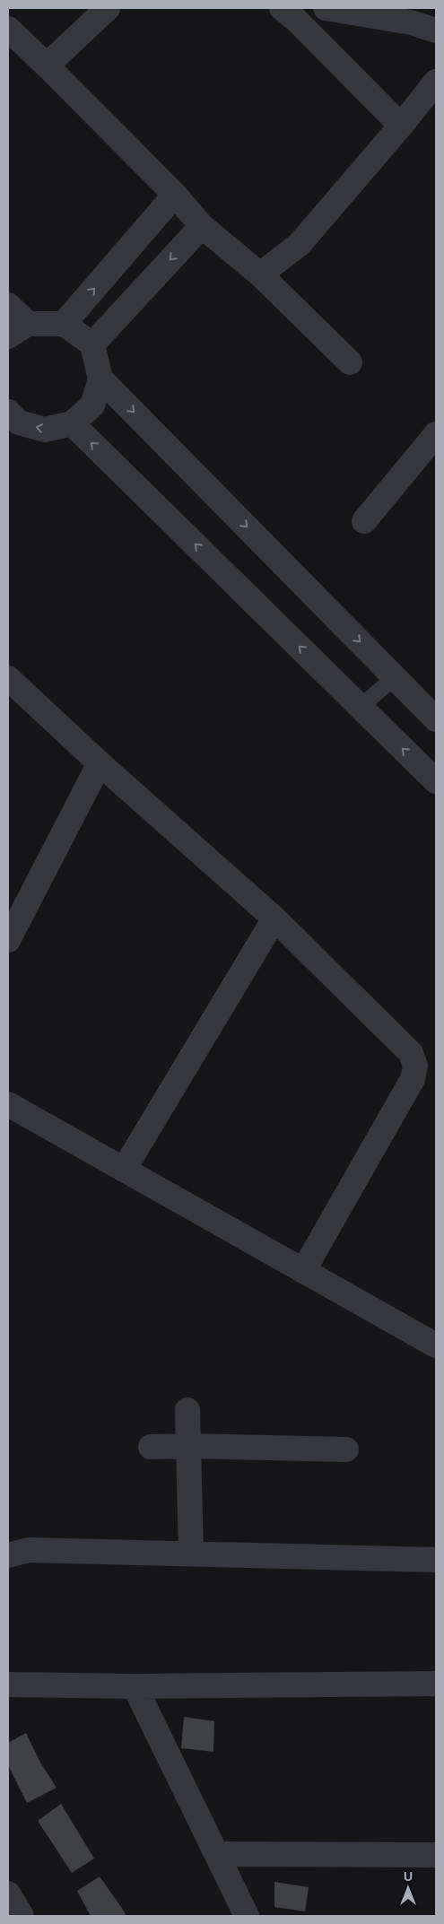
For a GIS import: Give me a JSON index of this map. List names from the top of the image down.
{
  "north": "top"
}
